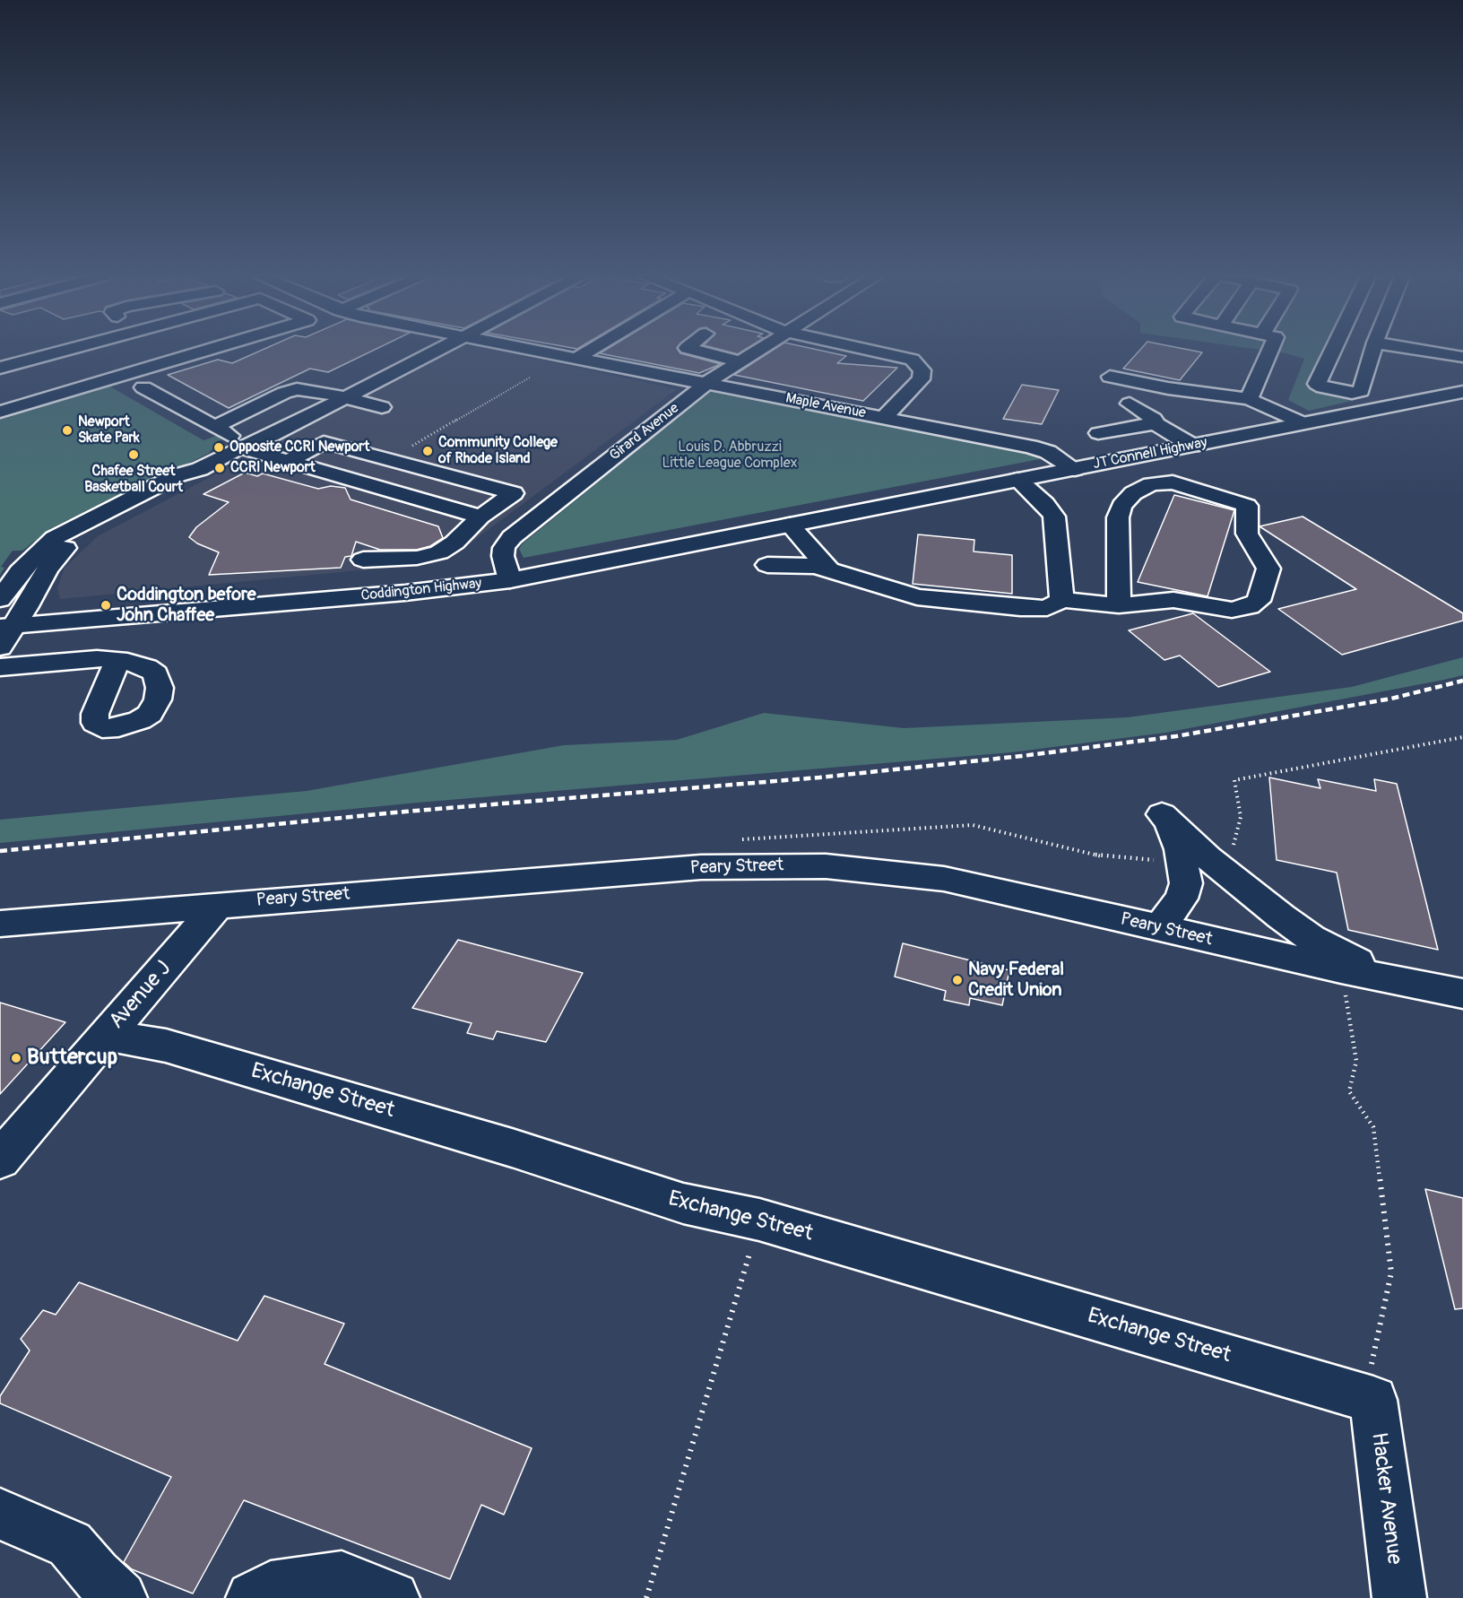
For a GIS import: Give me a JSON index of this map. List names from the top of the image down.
{
  "streets": {
    "main road": [
      "Maple Avenue",
      "Girard Avenue",
      "JT Connell Highway",
      "Coddington Highway",
      "Peary Street",
      "Avenue J",
      "Exchange Street",
      "Hacker Avenue"
    ]
  },
  "crossings": [
    ["Maple Avenue", "Girard Avenue"],
    ["Maple Avenue", "JT Connell Highway"],
    ["Girard Avenue", "Coddington Highway"],
    ["JT Connell Highway", "Coddington Highway"],
    ["Peary Street", "Avenue J"],
    ["Avenue J", "Exchange Street"],
    ["Exchange Street", "Hacker Avenue"]
  ],
  "parks": ["Louis D. Abbruzzi Little League Complex"],
  "places": [
    "Newport Skate Park",
    "Opposite CCRI Newport",
    "Community College of Rhode Island",
    "Chafee Street Basketball Court",
    "CCRI Newport",
    "Coddington before John Chaffee",
    "Navy Federal Credit Union",
    "Buttercup"
  ]
}
